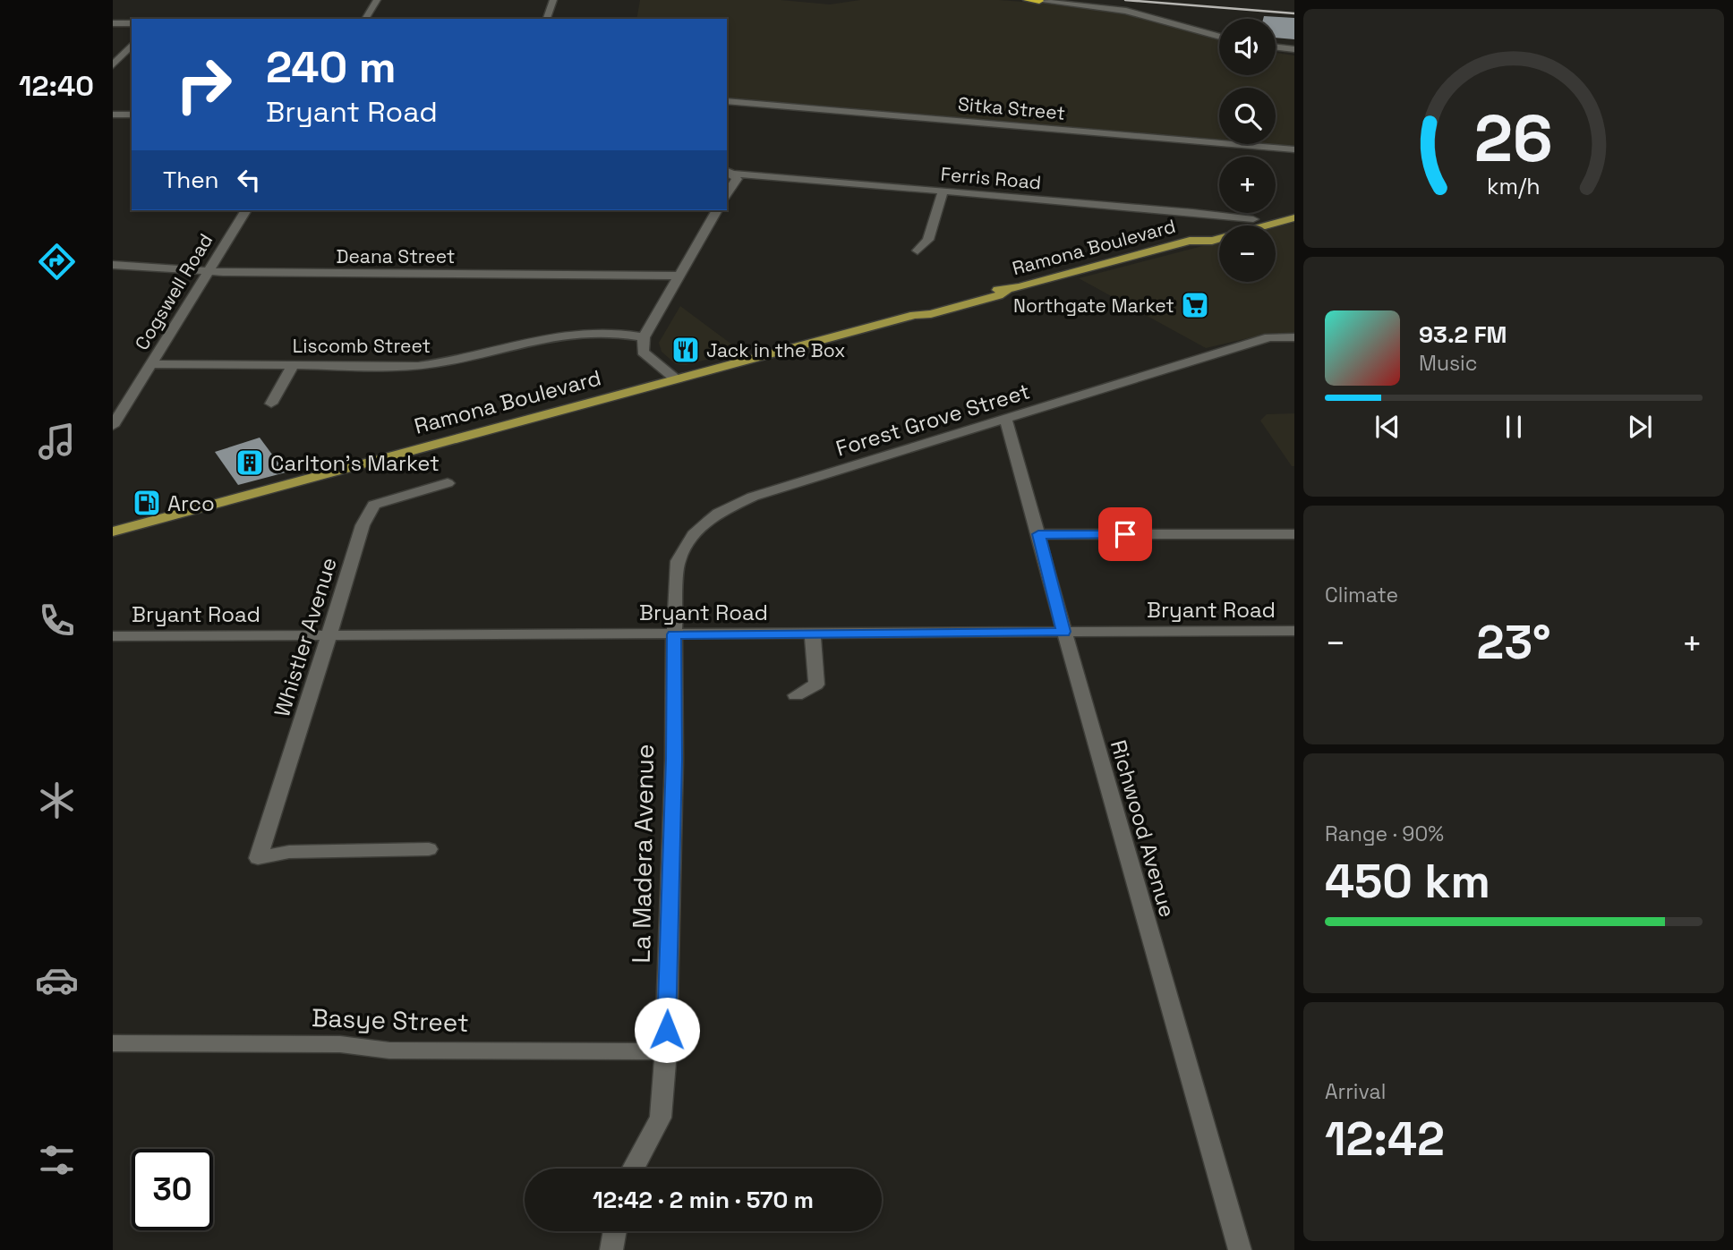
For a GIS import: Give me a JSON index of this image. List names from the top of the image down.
{
  "streets": {
    "main road": ["Ramona Boulevard"],
    "street": [
      "Sitka Street",
      "Ferris Road",
      "Deana Street",
      "Cogswell Road",
      "Liscomb Street",
      "Forest Grove Street",
      "Bryant Road",
      "Whistler Avenue",
      "Richwood Avenue",
      "La Madera Avenue",
      "Basye Street"
    ]
  },
  "crossings": [
    ["Ferris Road", "Ramona Boulevard"],
    ["Deana Street", "Cogswell Road"],
    ["Cogswell Road", "Liscomb Street"],
    ["Forest Grove Street", "Bryant Road"],
    ["Forest Grove Street", "Richwood Avenue"],
    ["Forest Grove Street", "La Madera Avenue"],
    ["Bryant Road", "Whistler Avenue"],
    ["Bryant Road", "Richwood Avenue"],
    ["Bryant Road", "La Madera Avenue"],
    ["La Madera Avenue", "Basye Street"]
  ],
  "places": {
    "supermarket": ["Northgate Market"],
    "restaurant": ["Jack in the Box"],
    "building": ["Carlton's Market"],
    "fuel station": ["Arco"]
  },
  "page": {
    "tabs": "12:40",
    "map_buttons": ["+", "−"],
    "turn": ["240 m", "Bryant Road"],
    "then": "Then",
    "song": ["93.2 FM", "Music"],
    "tile": [
      "Climate",
      ["Range · 90%", "450 km"],
      ["Arrival", "12:42"]
    ],
    "heat": ["−", "23°", "+"],
    "limit": "30",
    "trip": "12:42 · 2 min · 570 m",
    "gauge": ["26", "km/h"]
  }
}
